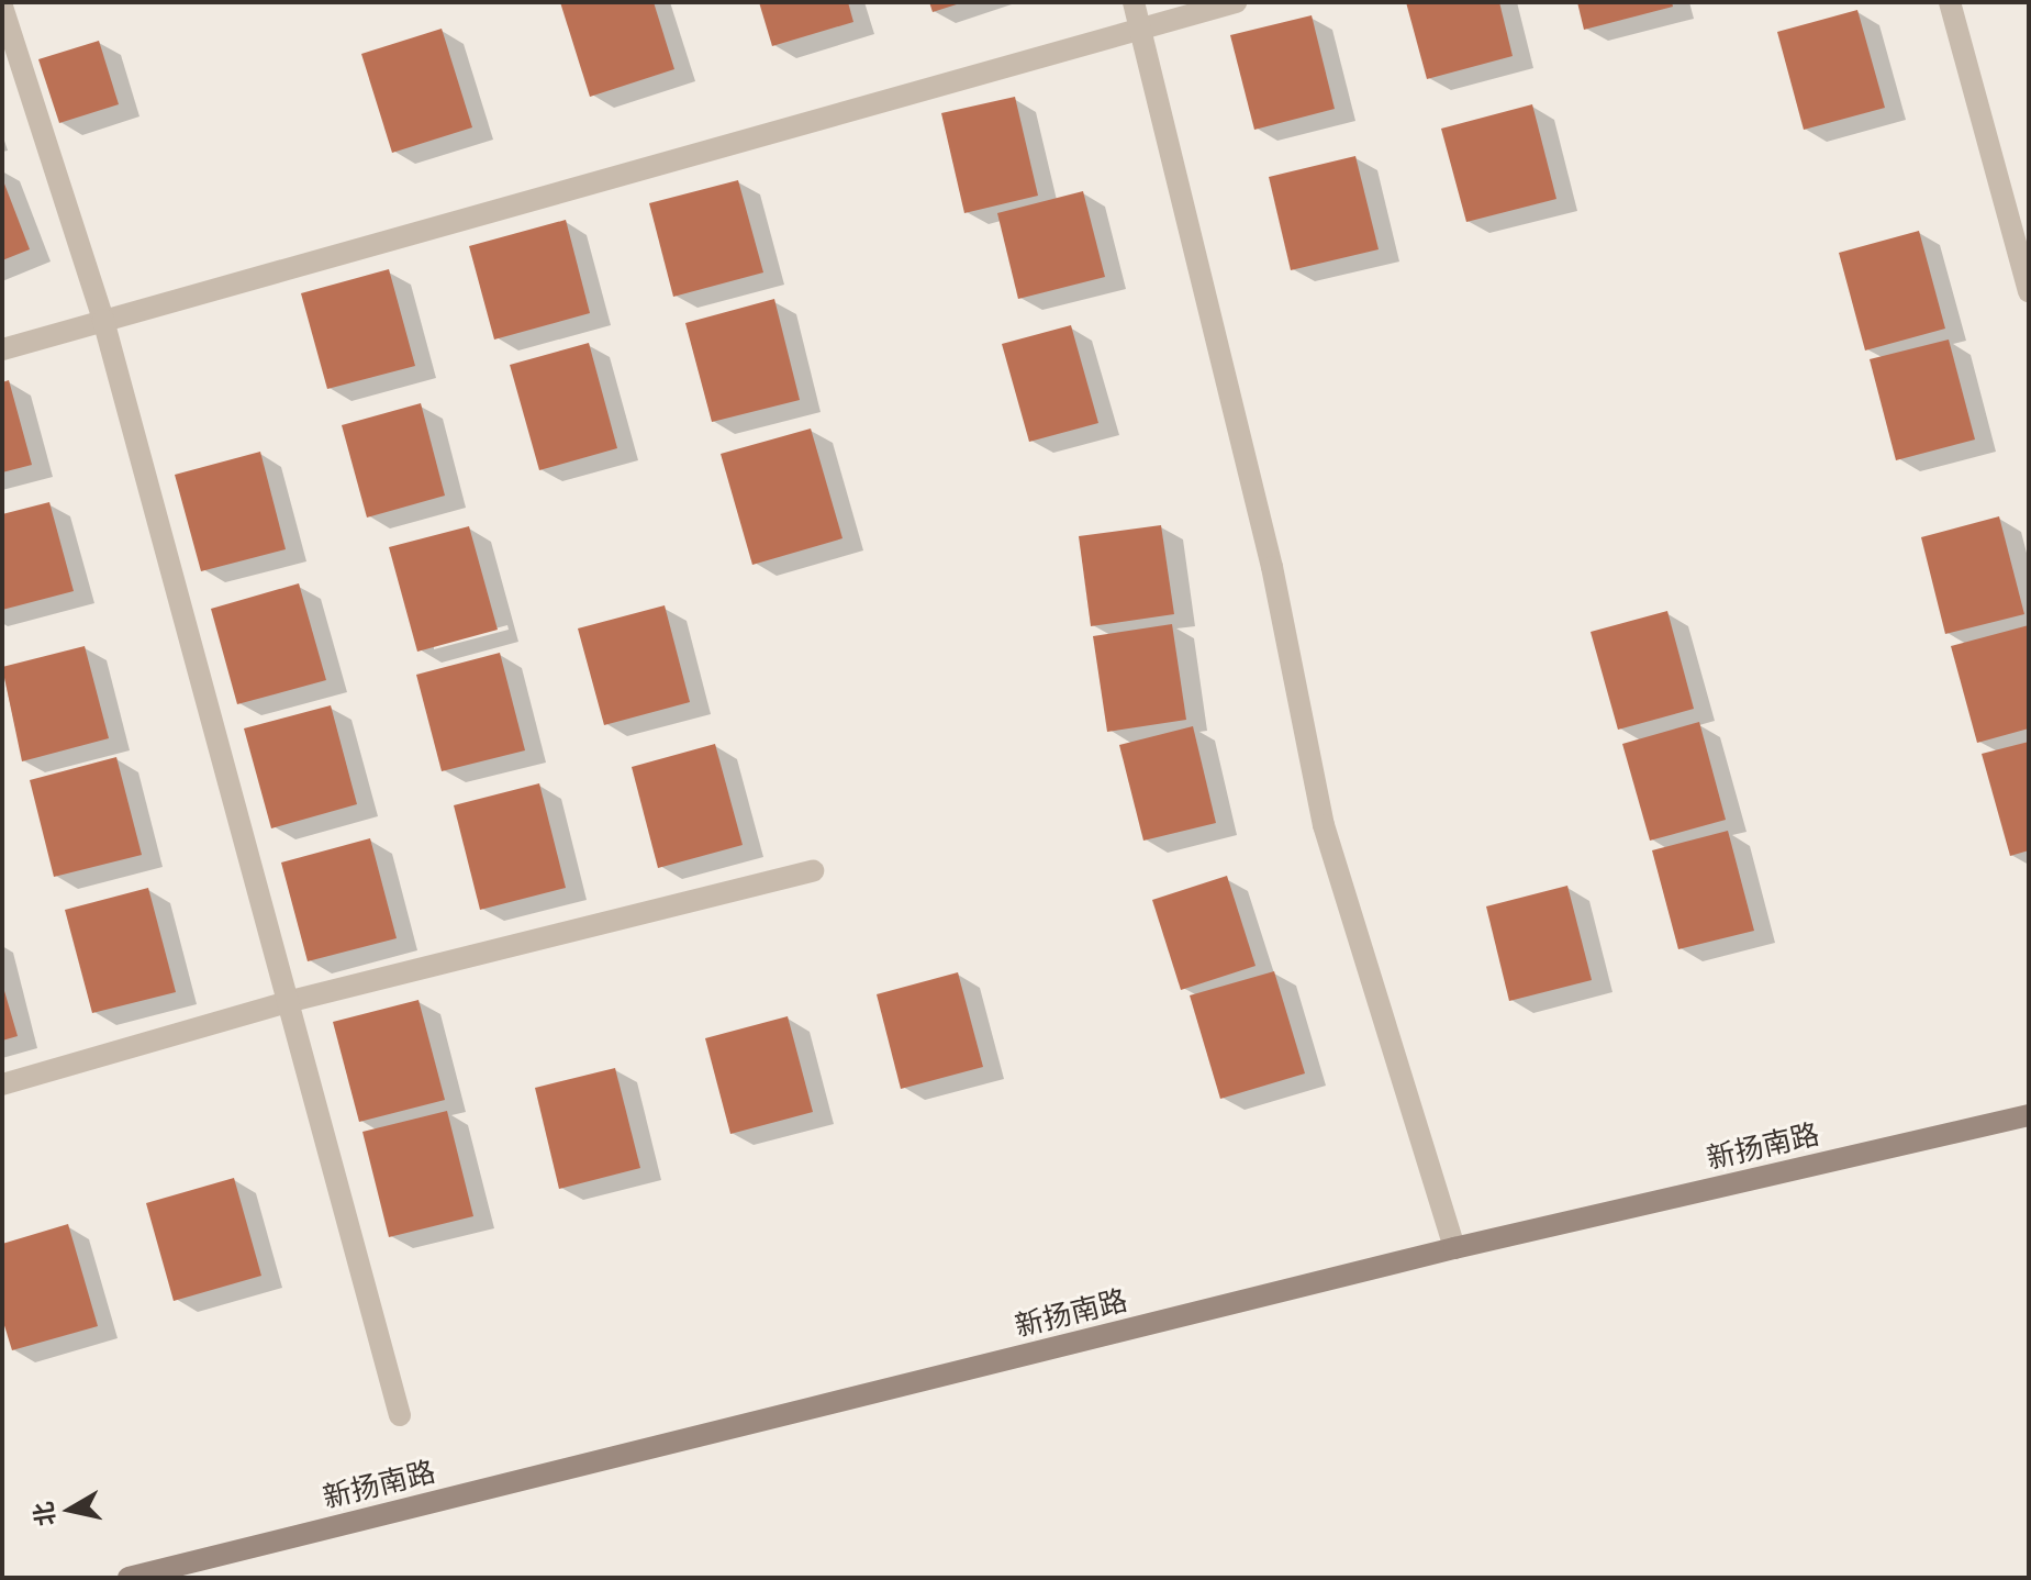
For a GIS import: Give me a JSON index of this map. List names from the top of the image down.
{
  "streets": {
    "street": ["新扬南路"]
  },
  "north": "left"
}
